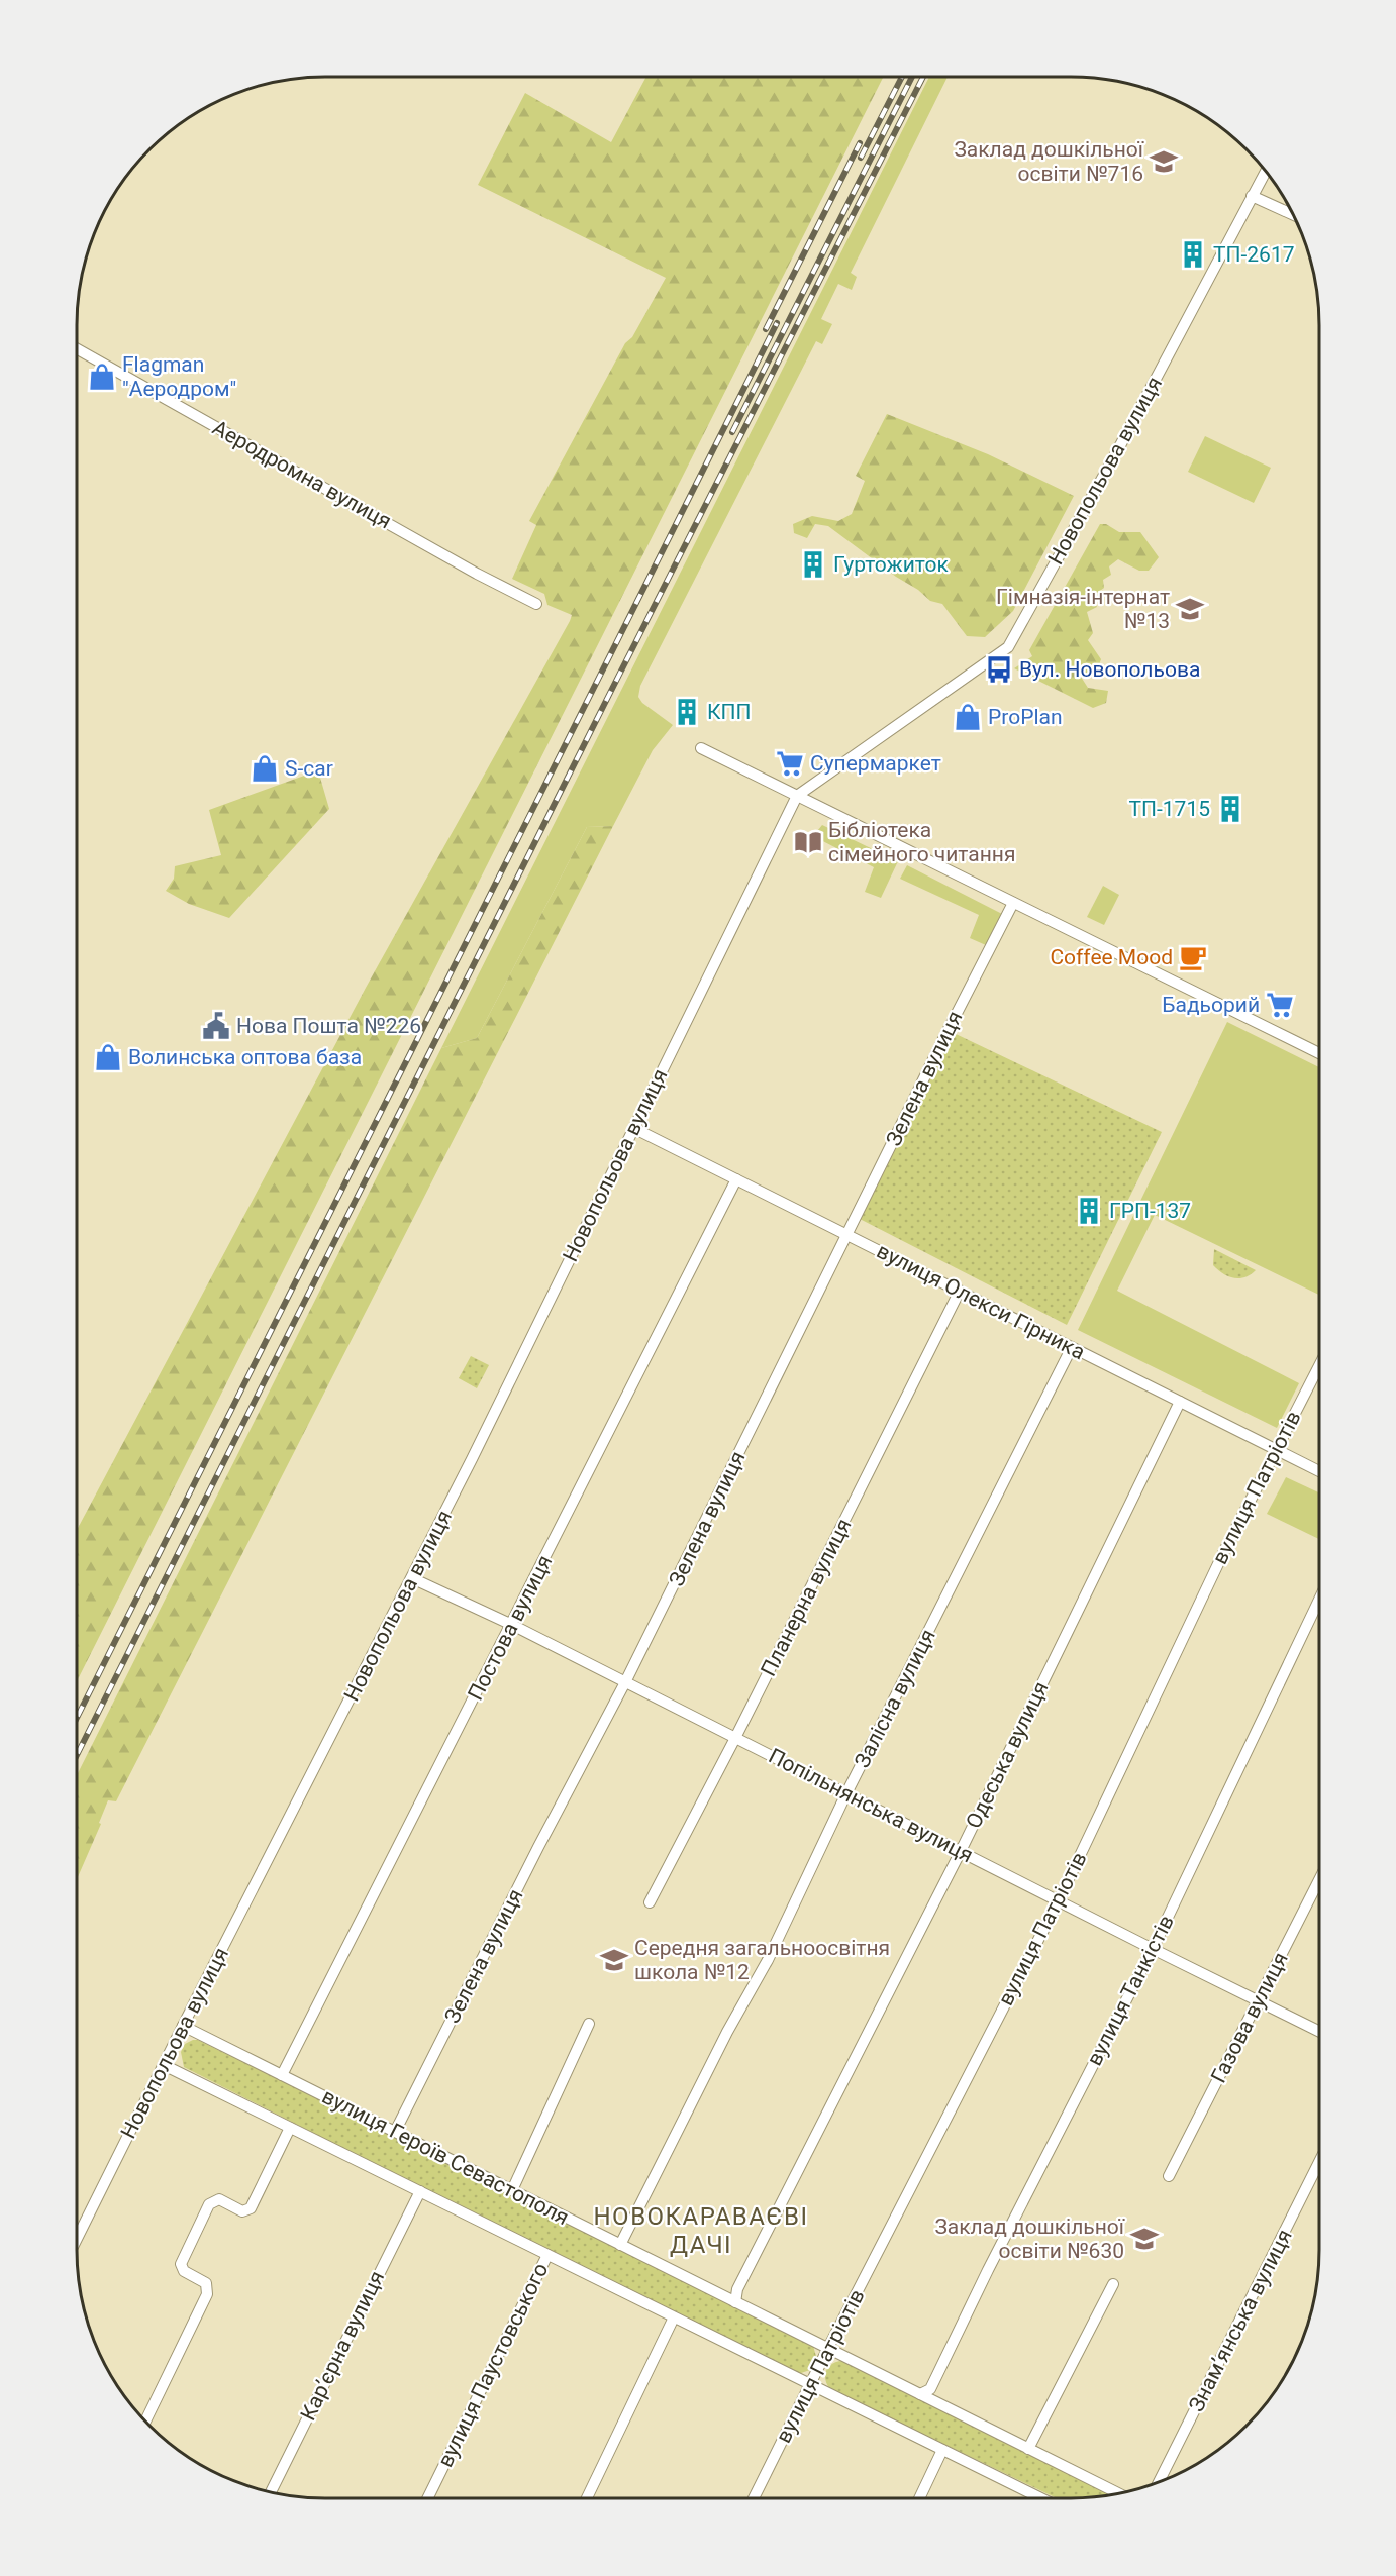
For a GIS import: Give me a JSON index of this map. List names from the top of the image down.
{
  "streets": {
    "street": [
      "Новопольова вулиця",
      "Аеродромна вулиця",
      "Зелена вулиця",
      "вулиця Олекси Гірника",
      "вулиця Патріотів",
      "Планерна вулиця",
      "Постова вулиця",
      "Залісна вулиця",
      "Одеська вулиця",
      "Попільнянська вулиця",
      "вулиця Танкістів",
      "Газова вулиця",
      "вулиця Героїв Севастополя",
      "Знамʼянська вулиця",
      "Карʼєрна вулиця",
      "вулиця Паустовського"
    ]
  },
  "crossings": [
    ["Новопольова вулиця", "вулиця Олекси Гірника"],
    ["Новопольова вулиця", "Попільнянська вулиця"],
    ["Новопольова вулиця", "вулиця Героїв Севастополя"],
    ["Зелена вулиця", "вулиця Олекси Гірника"],
    ["Зелена вулиця", "Попільнянська вулиця"],
    ["Зелена вулиця", "вулиця Героїв Севастополя"],
    ["вулиця Олекси Гірника", "вулиця Патріотів"],
    ["вулиця Олекси Гірника", "Планерна вулиця"],
    ["вулиця Олекси Гірника", "Постова вулиця"],
    ["вулиця Олекси Гірника", "Залісна вулиця"],
    ["вулиця Олекси Гірника", "Одеська вулиця"],
    ["вулиця Патріотів", "Попільнянська вулиця"],
    ["вулиця Патріотів", "вулиця Героїв Севастополя"],
    ["Планерна вулиця", "Попільнянська вулиця"],
    ["Постова вулиця", "Попільнянська вулиця"],
    ["Постова вулиця", "вулиця Героїв Севастополя"],
    ["Залісна вулиця", "Попільнянська вулиця"],
    ["Залісна вулиця", "вулиця Героїв Севастополя"],
    ["Одеська вулиця", "Попільнянська вулиця"],
    ["Одеська вулиця", "вулиця Героїв Севастополя"],
    ["Попільнянська вулиця", "вулиця Танкістів"],
    ["Попільнянська вулиця", "Газова вулиця"],
    ["вулиця Танкістів", "вулиця Героїв Севастополя"],
    ["вулиця Героїв Севастополя", "Карʼєрна вулиця"],
    ["вулиця Героїв Севастополя", "вулиця Паустовського"]
  ],
  "districts": ["НОВОКАРАВАЄВІ ДАЧІ"],
  "places": {
    "school or university": [
      "Заклад дошкільної освіти №716",
      "Гімназія-інтернат №13",
      "Середня загальноосвітня школа №12",
      "Заклад дошкільної освіти №630"
    ],
    "building": [
      "ТП-2617",
      "Гуртожиток",
      "КПП",
      "ТП-1715",
      "ГРП-137"
    ],
    "shop": [
      "Flagman \"Аеродром\"",
      "ProPlan",
      "S-car",
      "Волинська оптова база"
    ],
    "bus stop": ["Вул. Новопольова"],
    "supermarket": ["Супермаркет", "Бадьорий"],
    "library": ["Бібліотека сімейного читання"],
    "cafe": ["Coffee Mood"],
    "public building": ["Нова Пошта №226"]
  }
}
